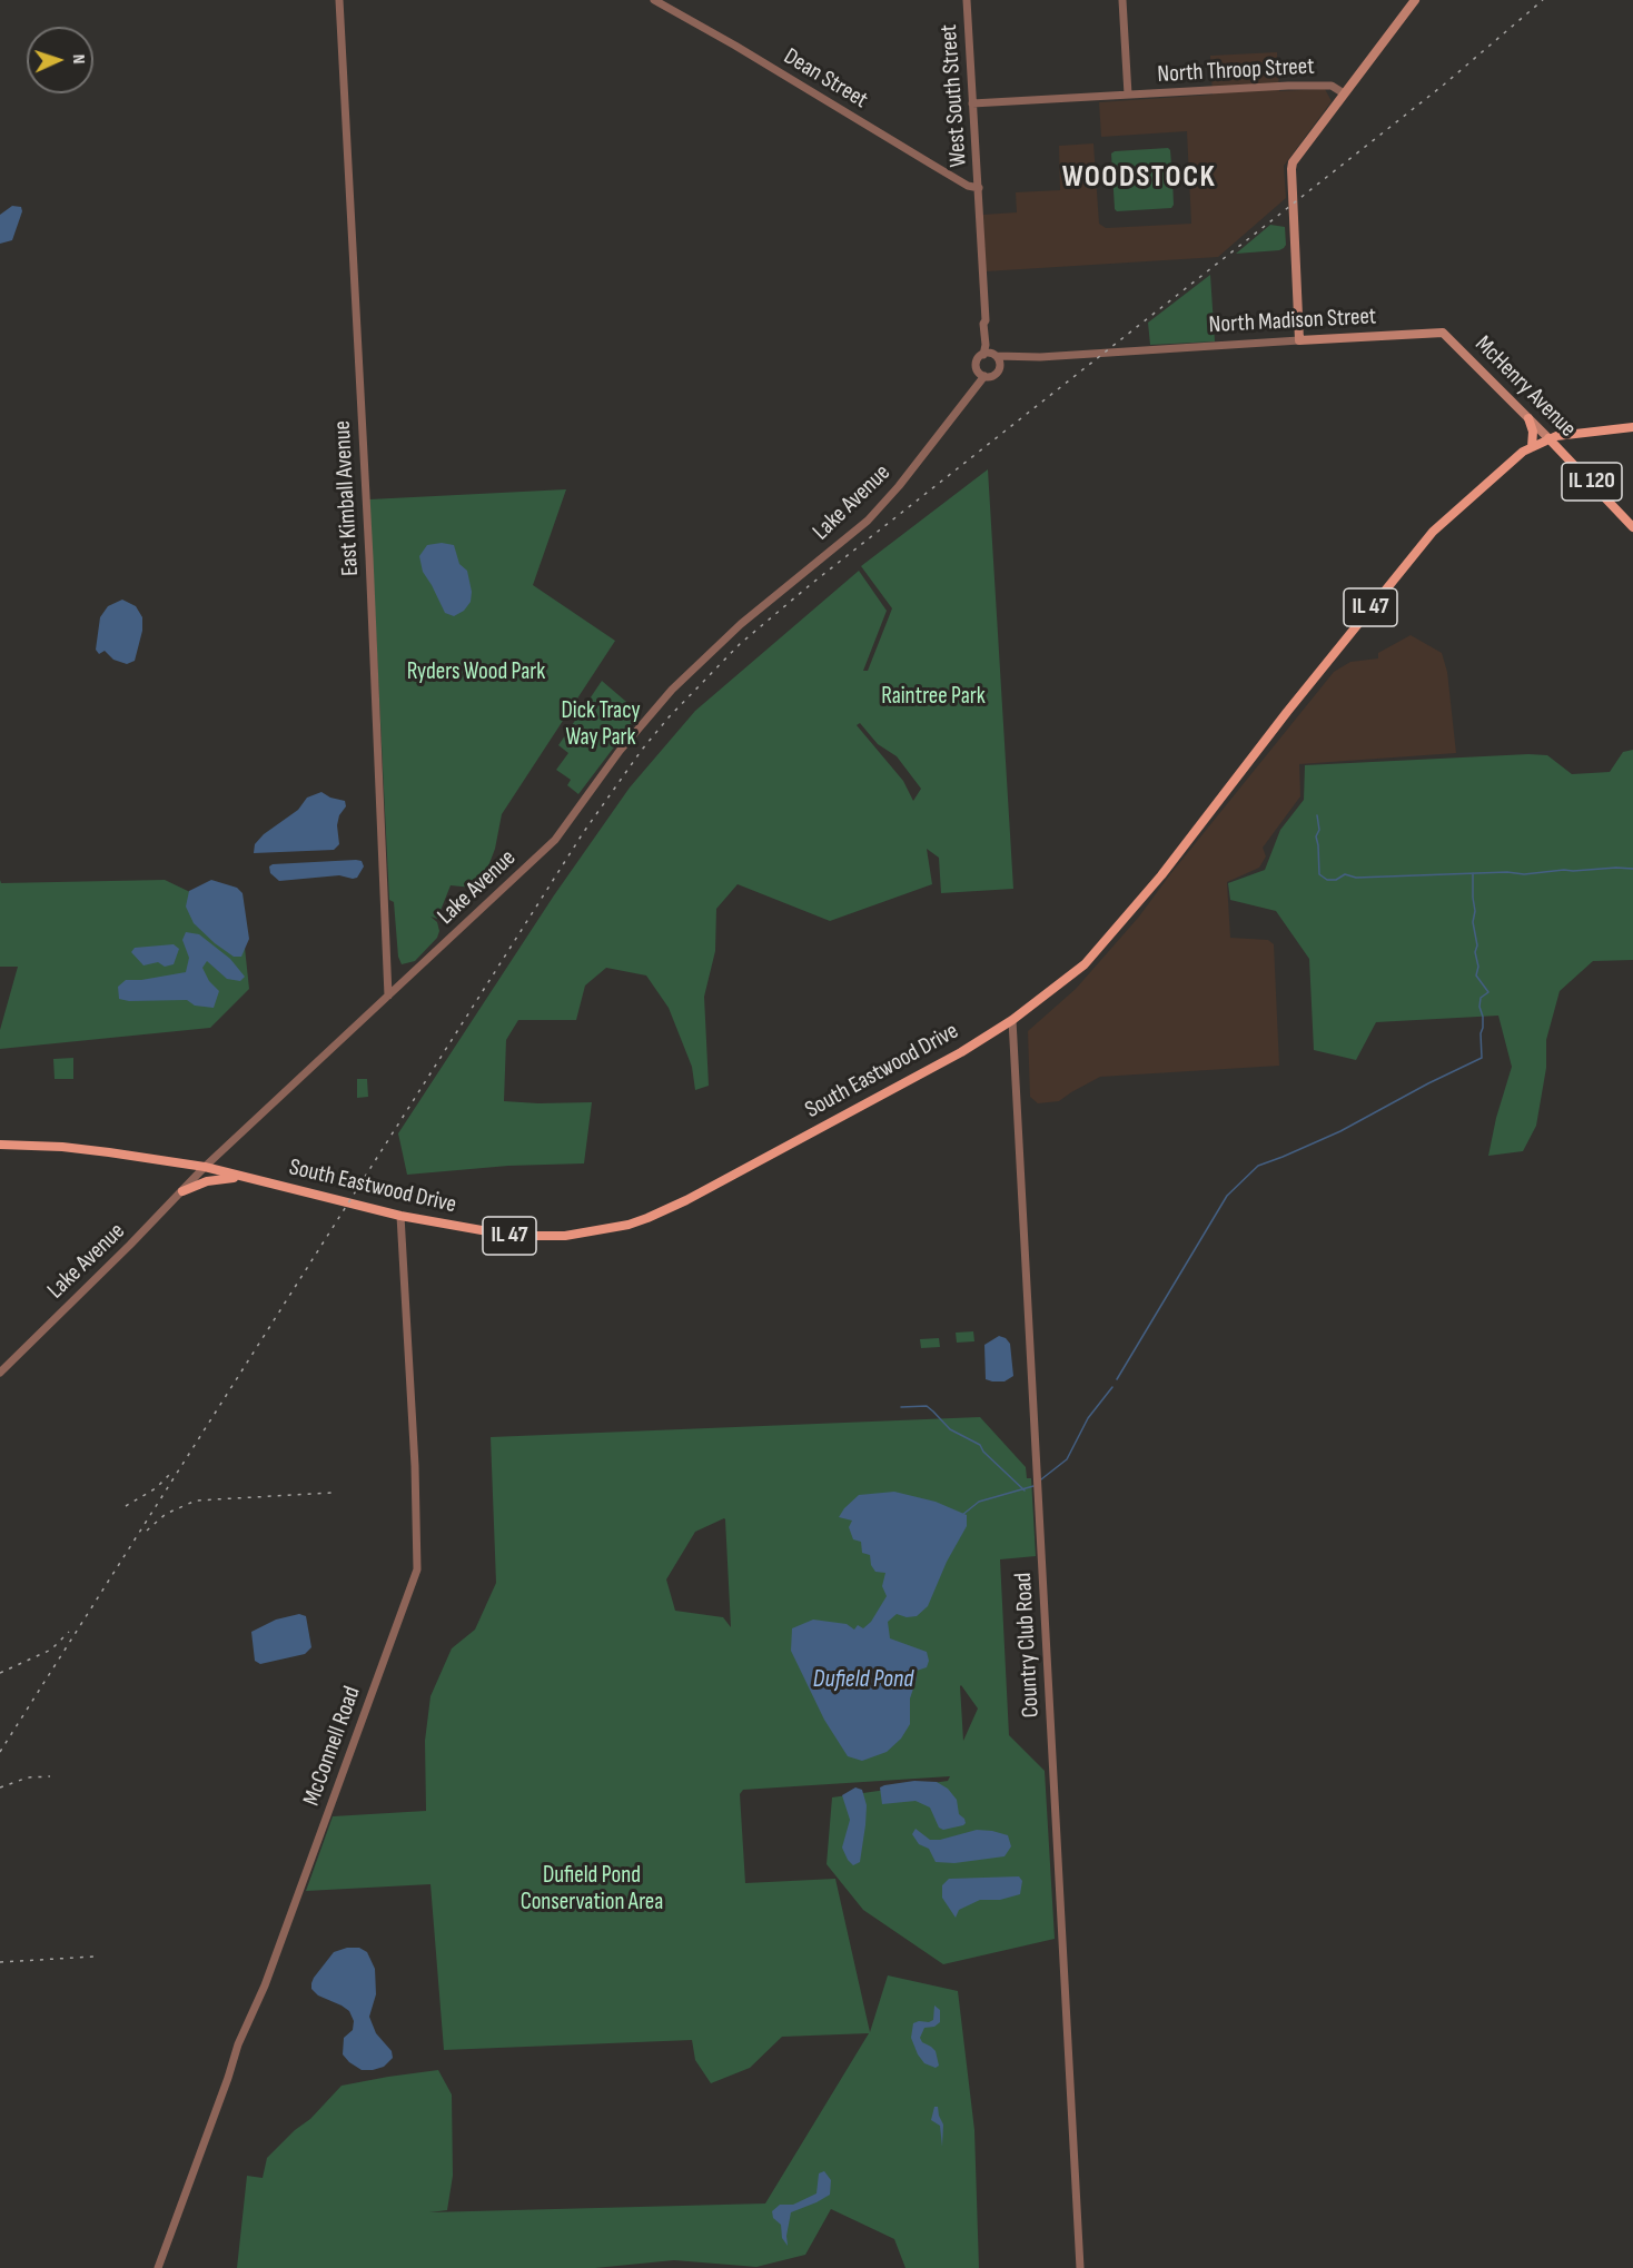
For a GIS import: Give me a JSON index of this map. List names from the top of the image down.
{
  "streets": {
    "main road": [
      "North Madison Street",
      "McHenry Avenue",
      "IL 120",
      "IL 47",
      "South Eastwood Drive"
    ],
    "street": [
      "North Throop Street",
      "Dean Street",
      "West South Street",
      "East Kimball Avenue",
      "Lake Avenue",
      "Country Club Road",
      "McConnell Road"
    ]
  },
  "crossings": [
    ["North Throop Street", "West South Street"],
    ["Dean Street", "West South Street"],
    ["North Madison Street", "McHenry Avenue"],
    ["McHenry Avenue", "IL 47"],
    ["McHenry Avenue", "South Eastwood Drive"],
    ["East Kimball Avenue", "Lake Avenue"],
    ["Lake Avenue", "South Eastwood Drive"],
    ["IL 47", "South Eastwood Drive"],
    ["South Eastwood Drive", "Country Club Road"],
    ["South Eastwood Drive", "McConnell Road"]
  ],
  "districts": ["WOODSTOCK"],
  "water": ["Dufield Pond"],
  "parks": [
    "Ryders Wood Park",
    "Raintree Park",
    "Dick Tracy Way Park",
    "Dufield Pond Conservation Area"
  ],
  "north": "right"
}
